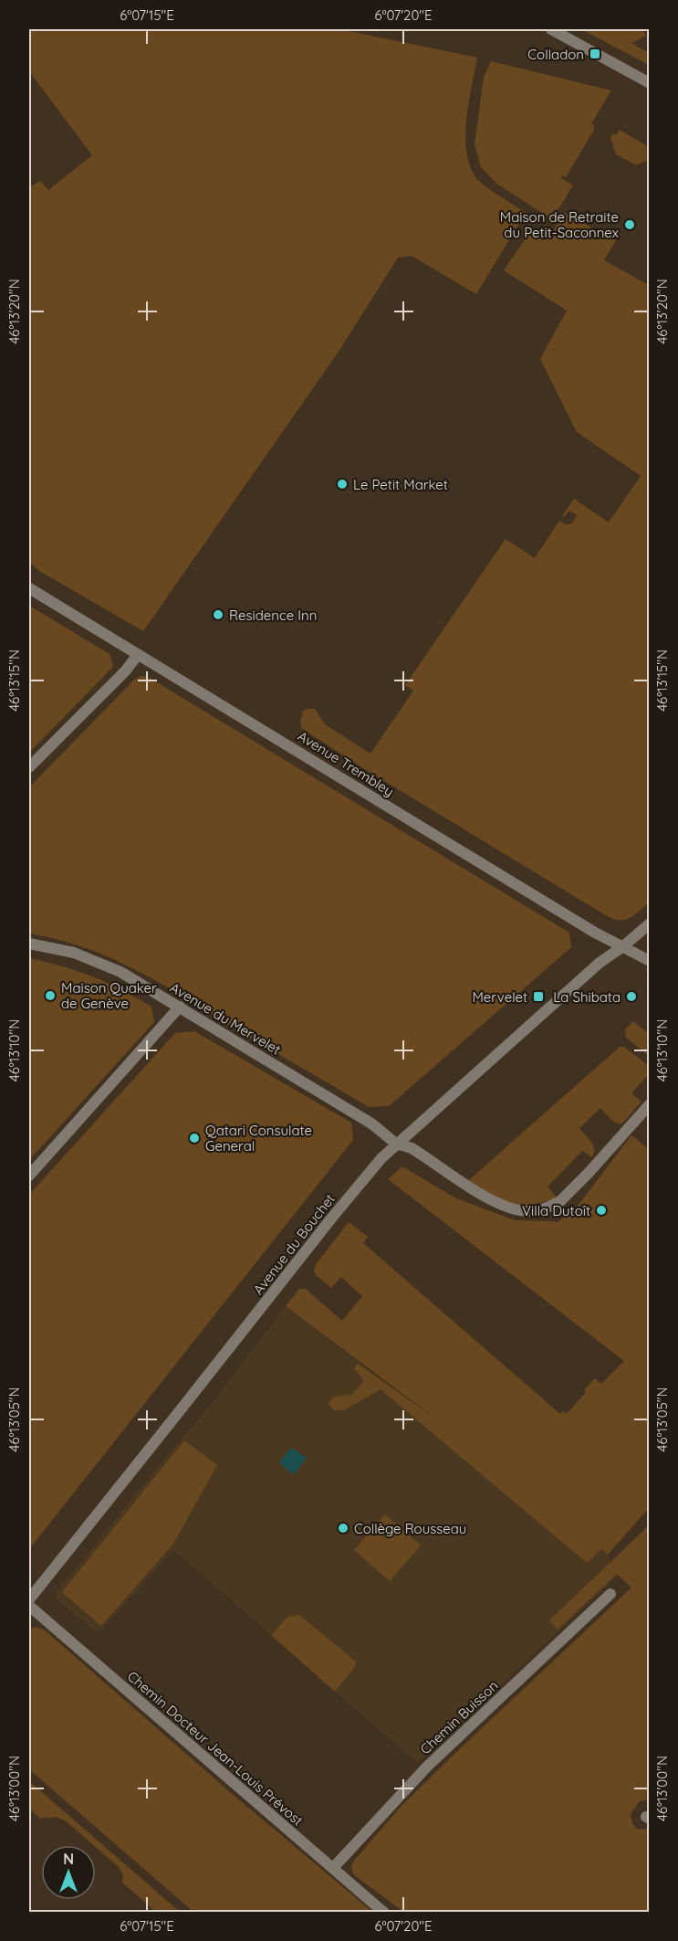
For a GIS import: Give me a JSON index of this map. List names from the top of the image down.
{
  "streets": {
    "street": [
      "Avenue Trembley",
      "Avenue du Mervelet",
      "Avenue du Bouchet",
      "Chemin Buisson",
      "Chemin Docteur Jean-Louis Prévost"
    ]
  },
  "crossings": [
    ["Avenue Trembley", "Avenue du Bouchet"],
    ["Avenue du Mervelet", "Avenue du Bouchet"],
    ["Chemin Buisson", "Chemin Docteur Jean-Louis Prévost"]
  ],
  "places": {
    "transit": ["Colladon", "Mervelet"],
    "other": [
      "Maison de Retraite du Petit-Saconnex",
      "Le Petit Market",
      "Residence Inn",
      "Maison Quaker de Genève",
      "La Shibata",
      "Qatari Consulate General",
      "Villa Dutoît",
      "Collège Rousseau"
    ]
  },
  "north": "top",
  "coordinates": [
    "6°07'15\"E",
    "6°07'20\"E",
    "46°13'20\"N",
    "46°13'15\"N",
    "46°13'10\"N",
    "46°13'05\"N",
    "46°13'00\"N"
  ]
}
